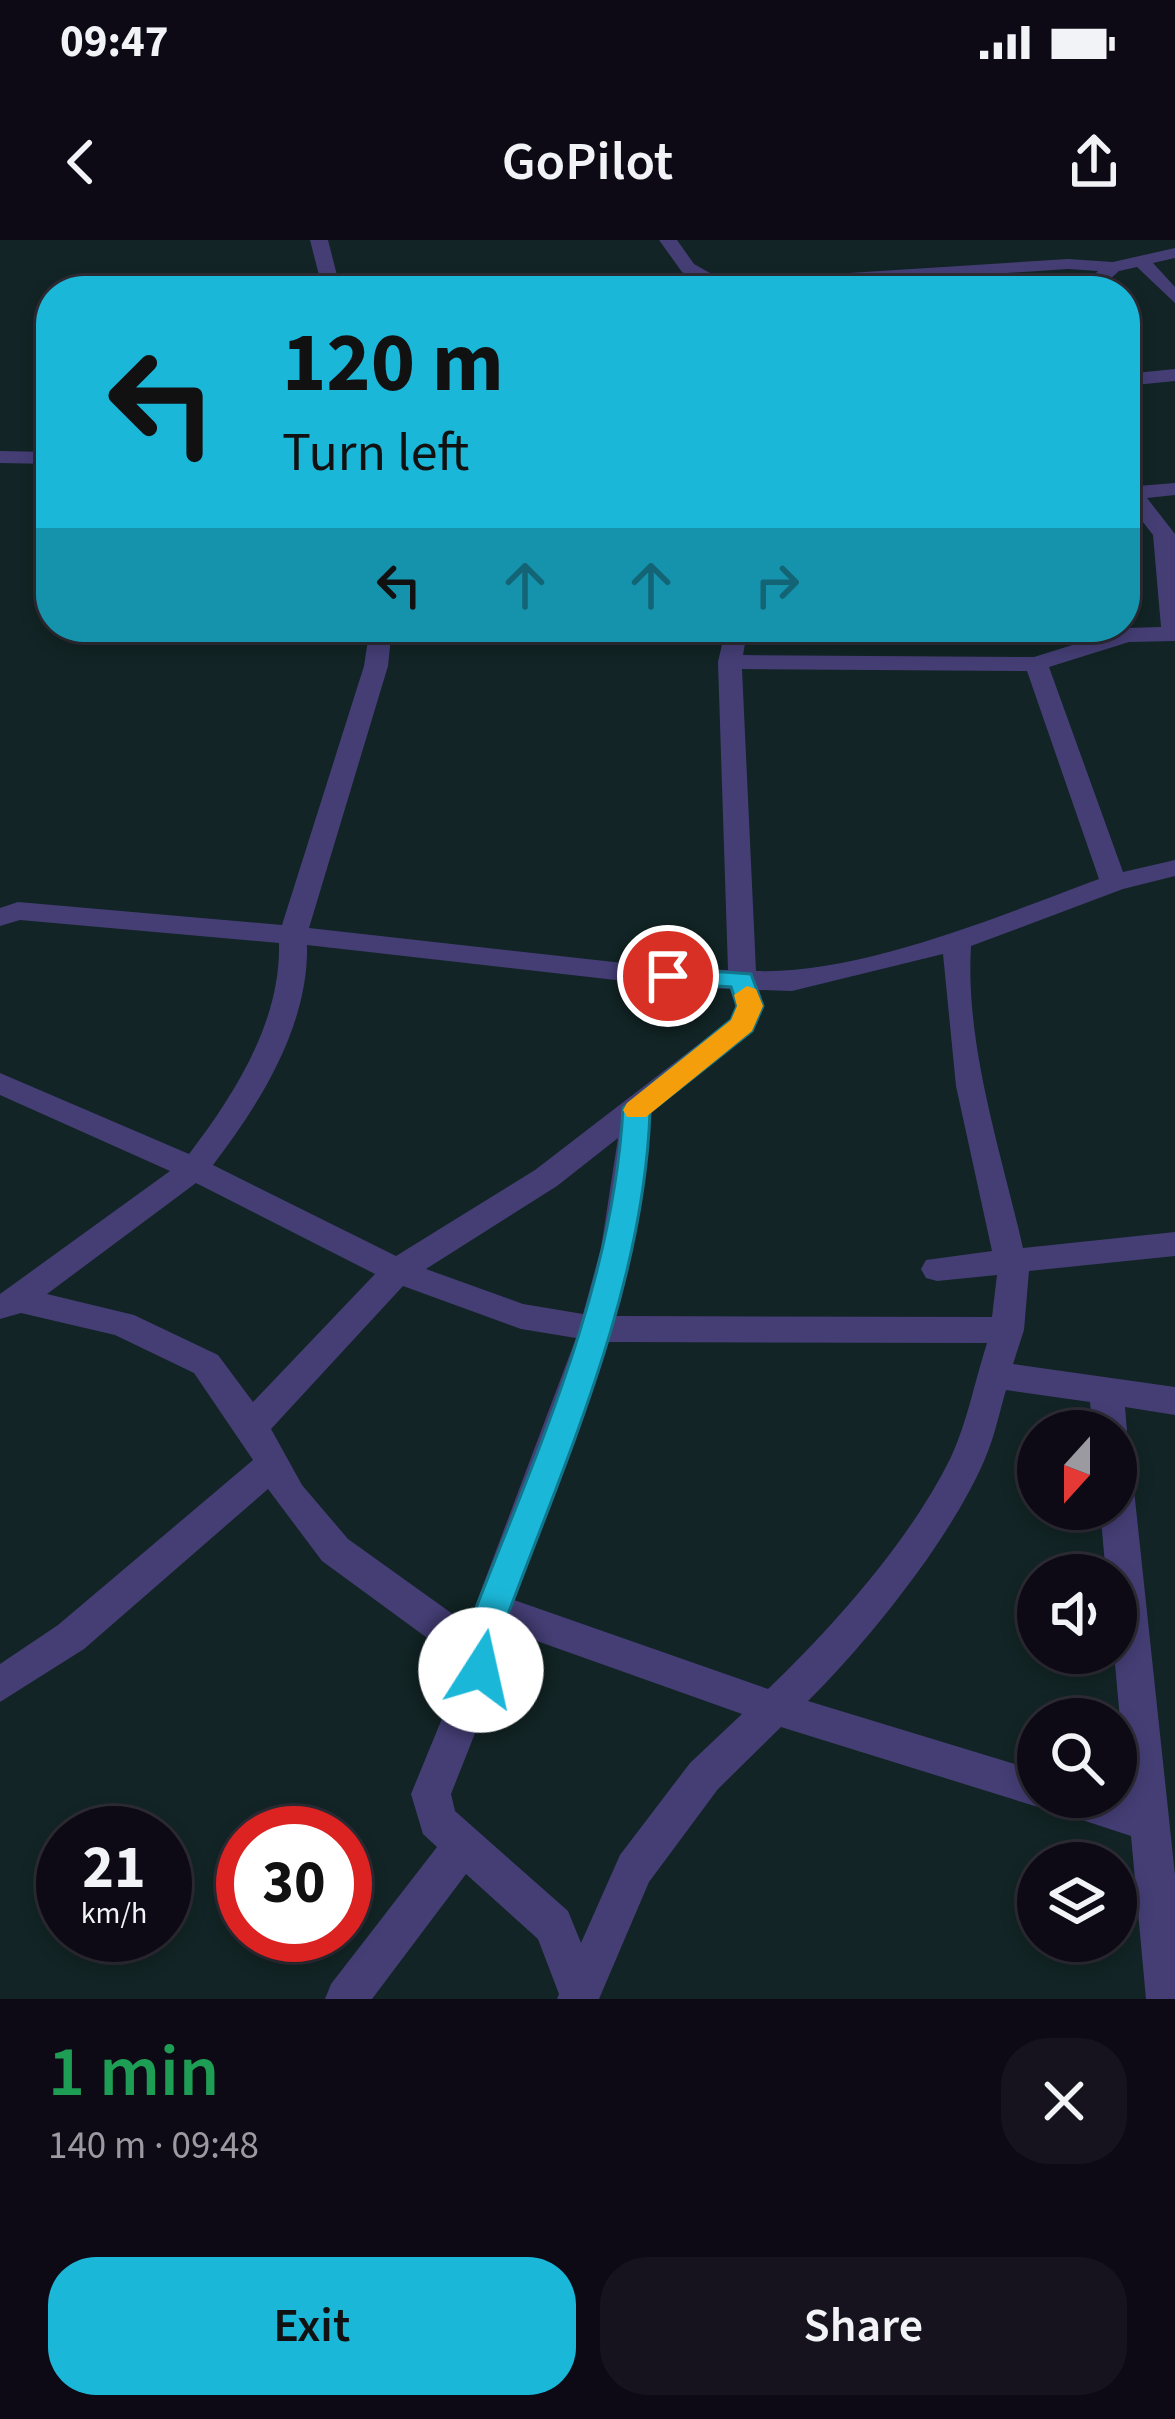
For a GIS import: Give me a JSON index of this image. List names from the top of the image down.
{
  "north": "bottom",
  "page": {
    "status": "09:47",
    "header": "GoPilot",
    "turn": ["120 m", "Turn left"],
    "speed": "21 km/h",
    "limit": "30",
    "heading": ["1 min", "140 m · 09:48"],
    "buttons": ["Exit", "Share"]
  }
}
